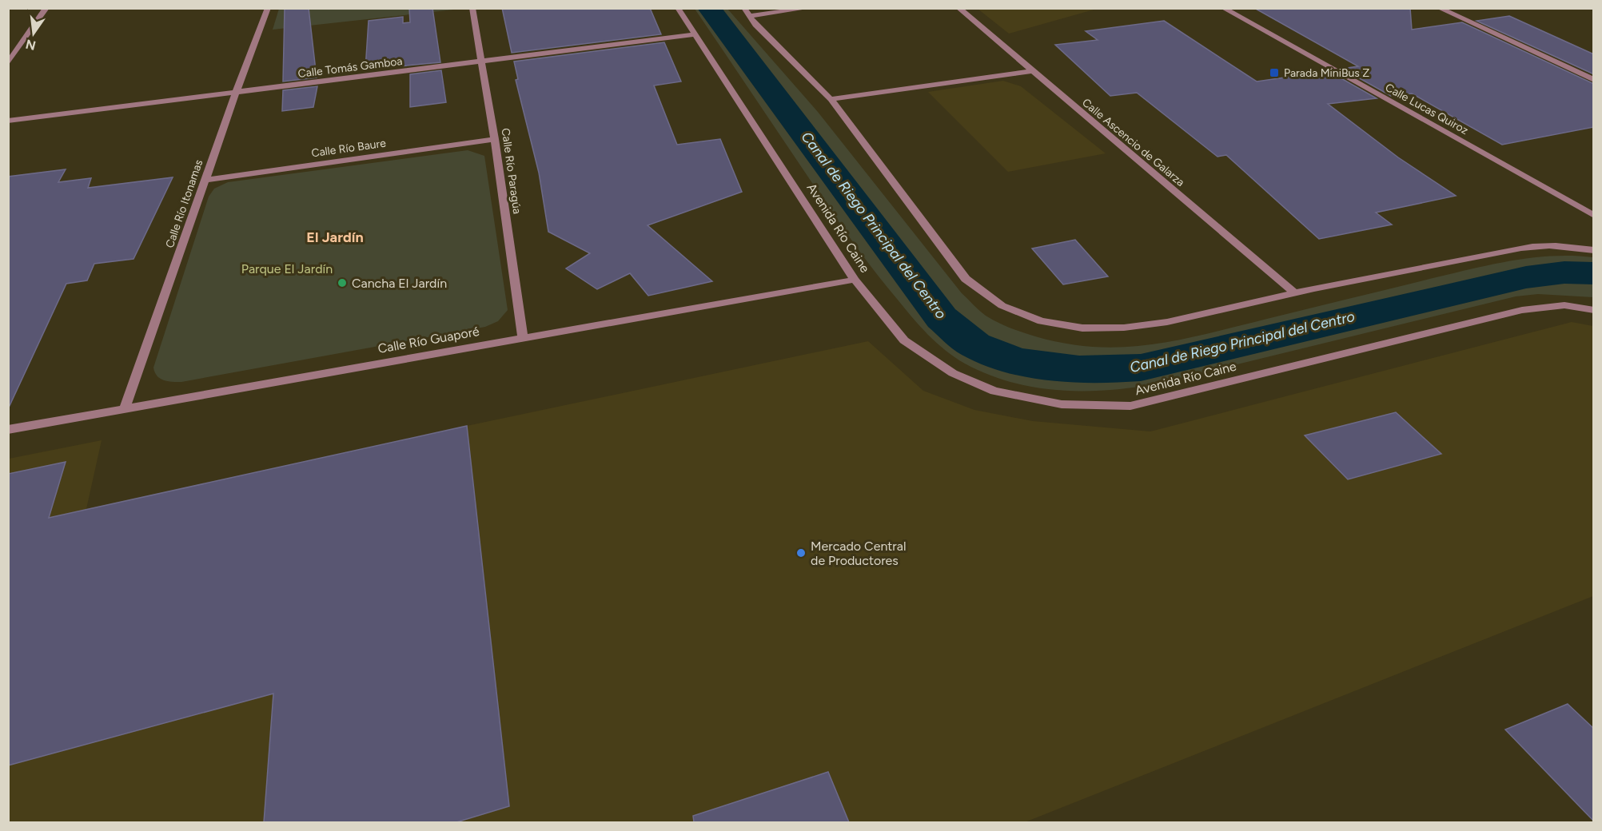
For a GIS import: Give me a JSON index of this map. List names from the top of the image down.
{
  "streets": {
    "street": [
      "Calle Tomás Gamboa",
      "Calle Lucas Quiroz",
      "Calle Ascencio de Galarza",
      "Calle Río Baure",
      "Calle Río Paragúa",
      "Calle Río Itonamas",
      "Avenida Río Caine",
      "Calle Río Guaporé"
    ]
  },
  "crossings": [
    ["Calle Tomás Gamboa", "Calle Río Paragúa"],
    ["Calle Tomás Gamboa", "Calle Río Itonamas"],
    ["Calle Tomás Gamboa", "Avenida Río Caine"],
    ["Calle Río Baure", "Calle Río Paragúa"],
    ["Calle Río Baure", "Calle Río Itonamas"],
    ["Calle Río Paragúa", "Calle Río Guaporé"],
    ["Calle Río Itonamas", "Calle Río Guaporé"],
    ["Avenida Río Caine", "Calle Río Guaporé"]
  ],
  "districts": ["El Jardín"],
  "water": ["Canal de Riego Principal del Centro"],
  "parks": ["Parque El Jardín"],
  "places": {
    "transit": ["Parada MiniBus Z"],
    "other": ["Cancha El Jardín", "Mercado Central de Productores"]
  },
  "north": "bottom"
}
